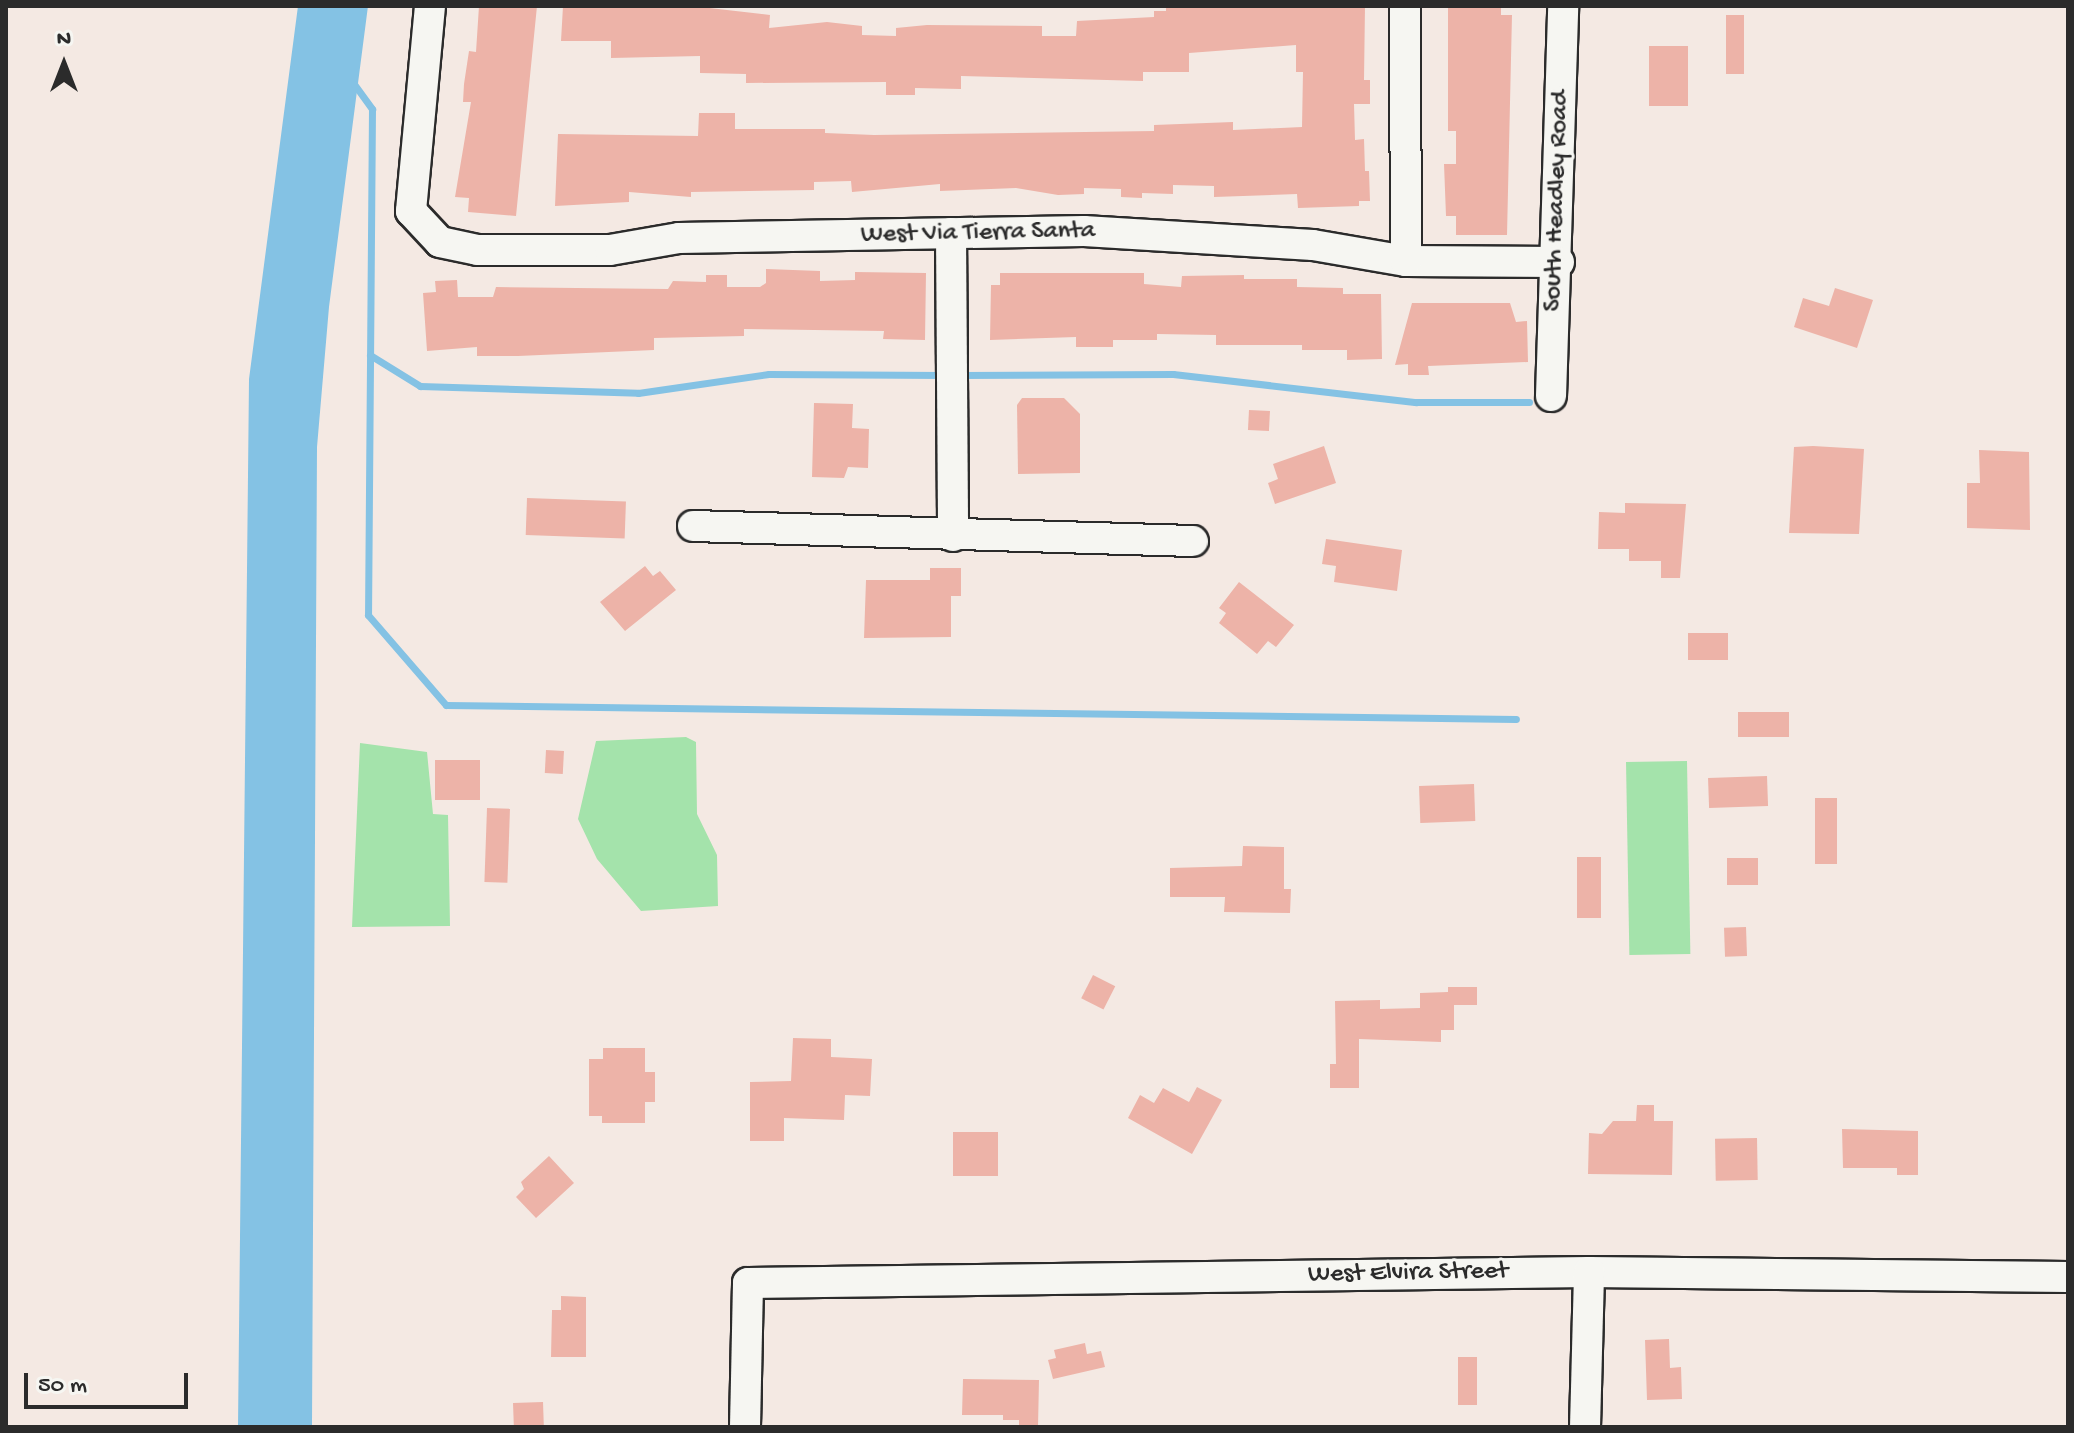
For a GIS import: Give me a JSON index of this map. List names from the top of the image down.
{
  "streets": {
    "street": ["South Headley Road", "West Via Tierra Santa", "West Elvira Street"]
  },
  "crossings": [
    ["South Headley Road", "West Via Tierra Santa"]
  ],
  "scale_bar": "50 m",
  "north": "top"
}
